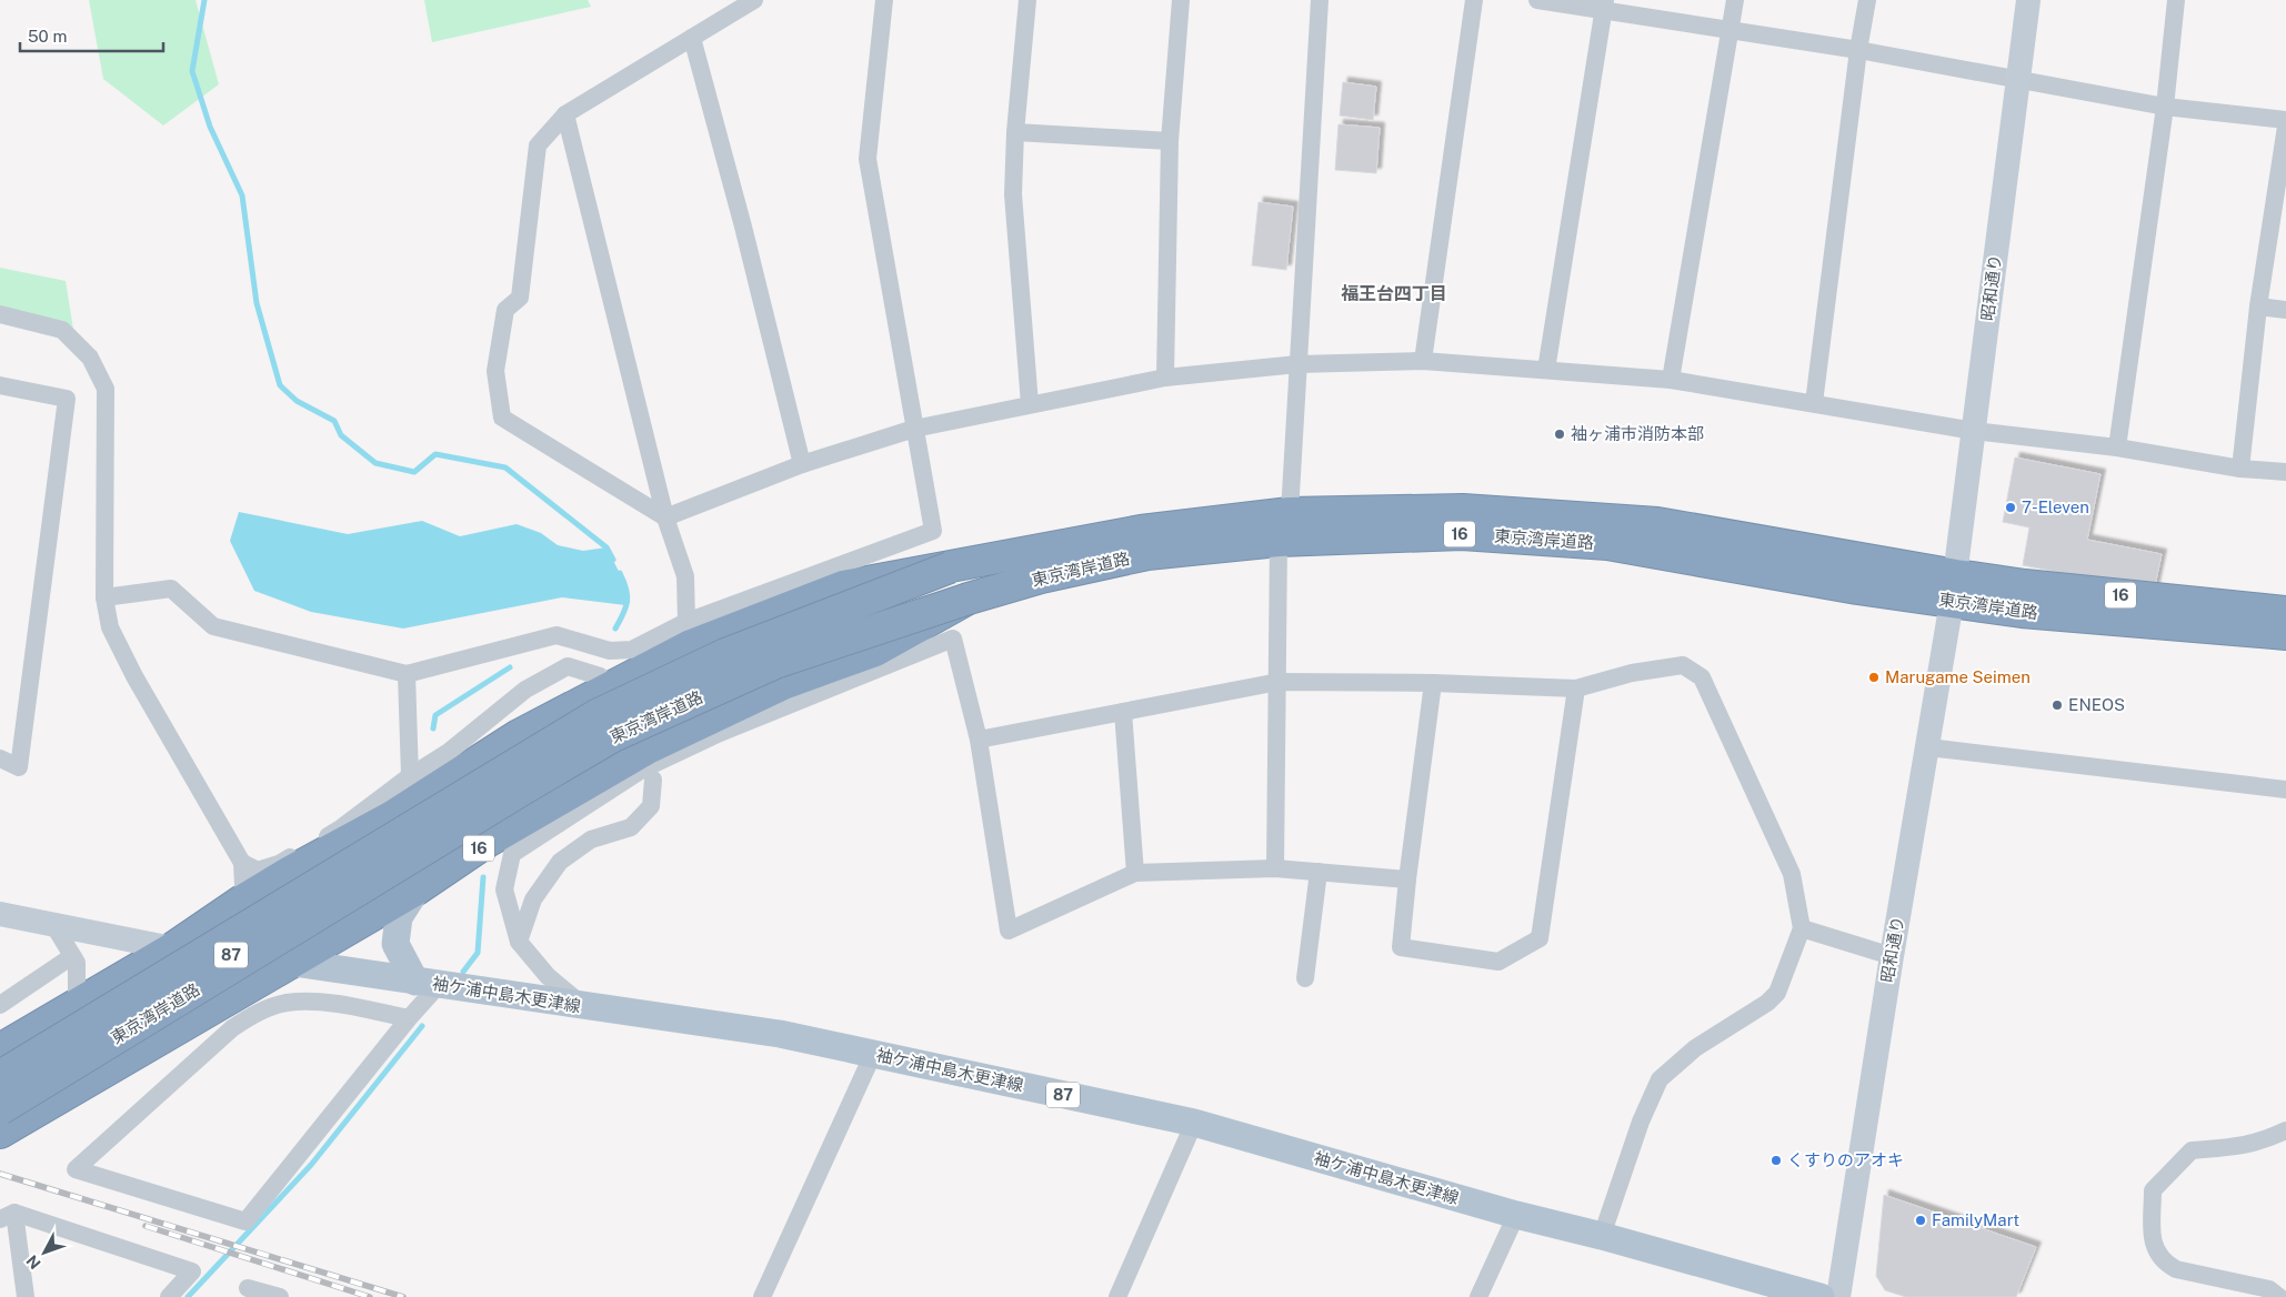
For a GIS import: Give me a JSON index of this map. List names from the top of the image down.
{
  "streets": {
    "highway": ["16", "東京湾岸道路"],
    "main road": ["87", "袖ケ浦中島木更津線"],
    "street": ["昭和通り"]
  },
  "crossings": [
    ["昭和通り", "東京湾岸道路"],
    ["16", "東京湾岸道路"],
    ["16", "87"],
    ["16", "袖ケ浦中島木更津線"],
    ["87", "袖ケ浦中島木更津線"]
  ],
  "districts": ["福王台四丁目"],
  "places": [
    "袖ヶ浦市消防本部",
    "7-Eleven",
    "Marugame Seimen",
    "ENEOS",
    "くすりのアオキ",
    "FamilyMart"
  ],
  "scale_bar": "50 m",
  "north": "bottom left"
}
